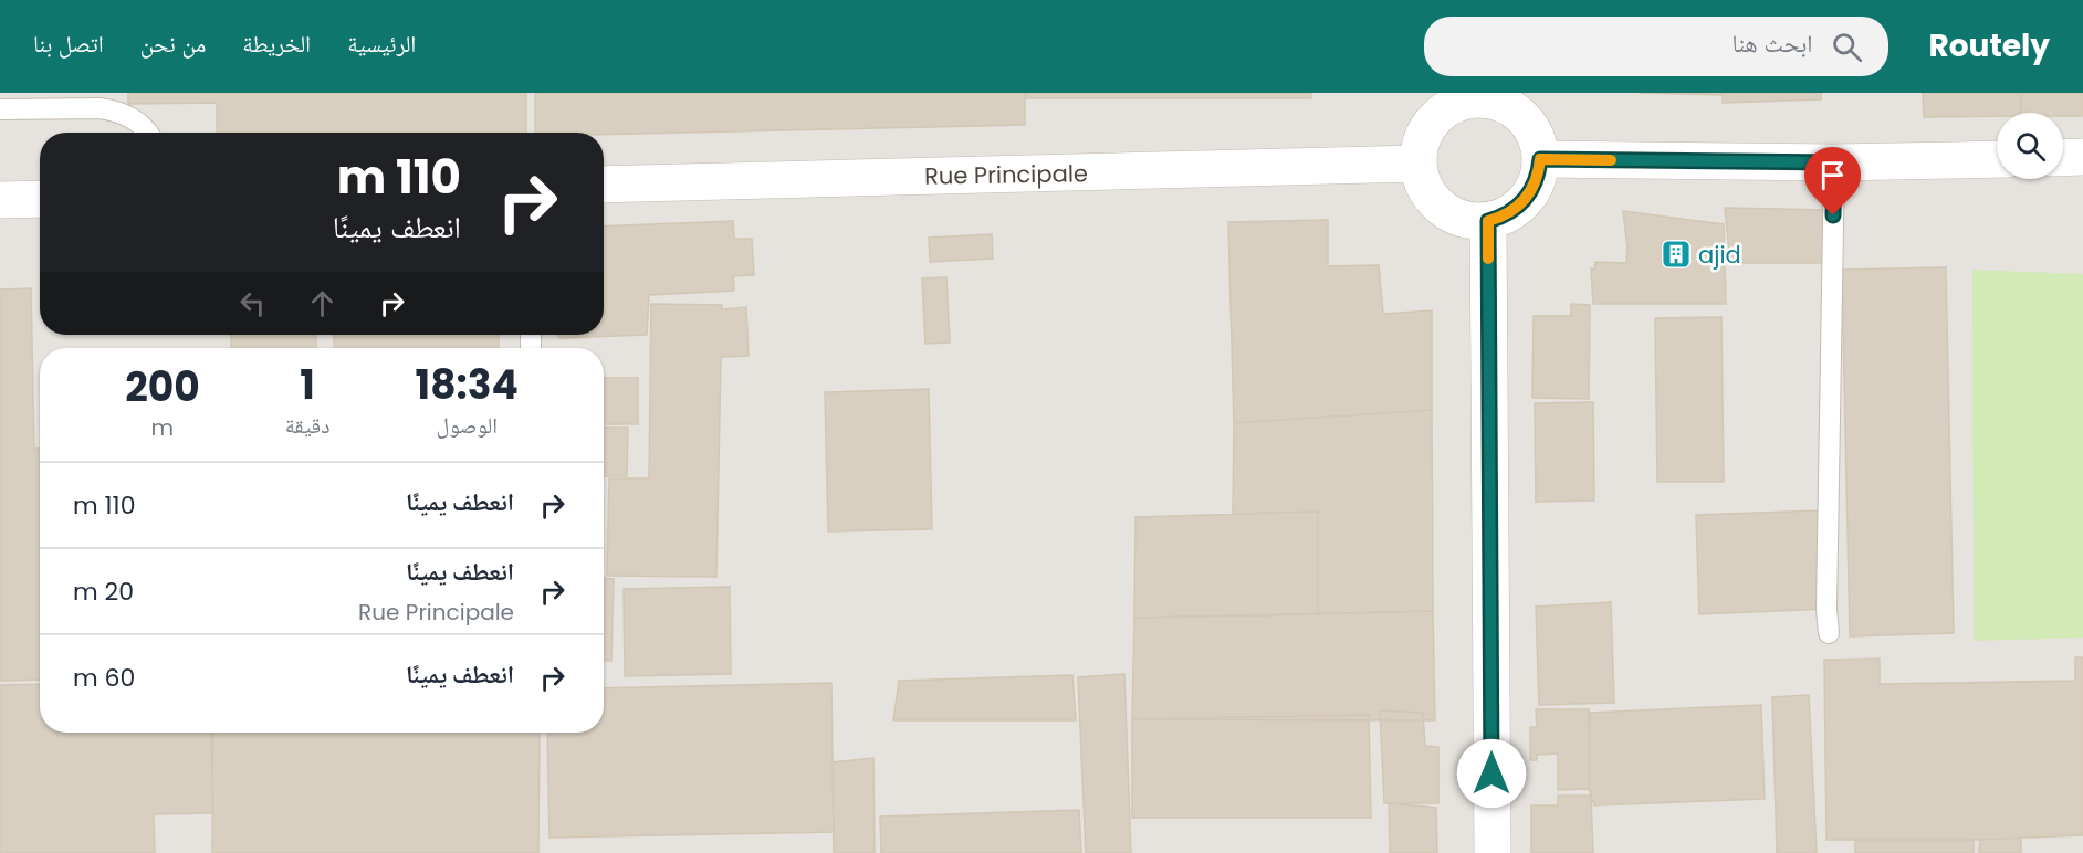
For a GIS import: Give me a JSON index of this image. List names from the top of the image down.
{
  "streets": {
    "street": ["Rue Principale"]
  },
  "places": {
    "building": ["ajid"]
  },
  "page": {
    "header": "Routely",
    "search": "ابحث هنا",
    "nav": [
      "الرئيسية",
      "الخريطة",
      "من نحن",
      "اتصل بنا"
    ],
    "turn": ["110 m", "انعطف يمينًا"],
    "eta": [
      "18:34",
      "الوصول",
      "1",
      "دقيقة",
      "200",
      "m"
    ],
    "list": [
      {
        "name": "انعطف يمينًا",
        "value": "110 m"
      },
      {
        "name": "انعطف يمينًا",
        "note": "Rue Principale",
        "value": "20 m"
      },
      {
        "name": "انعطف يمينًا",
        "value": "60 m"
      }
    ]
  }
}
